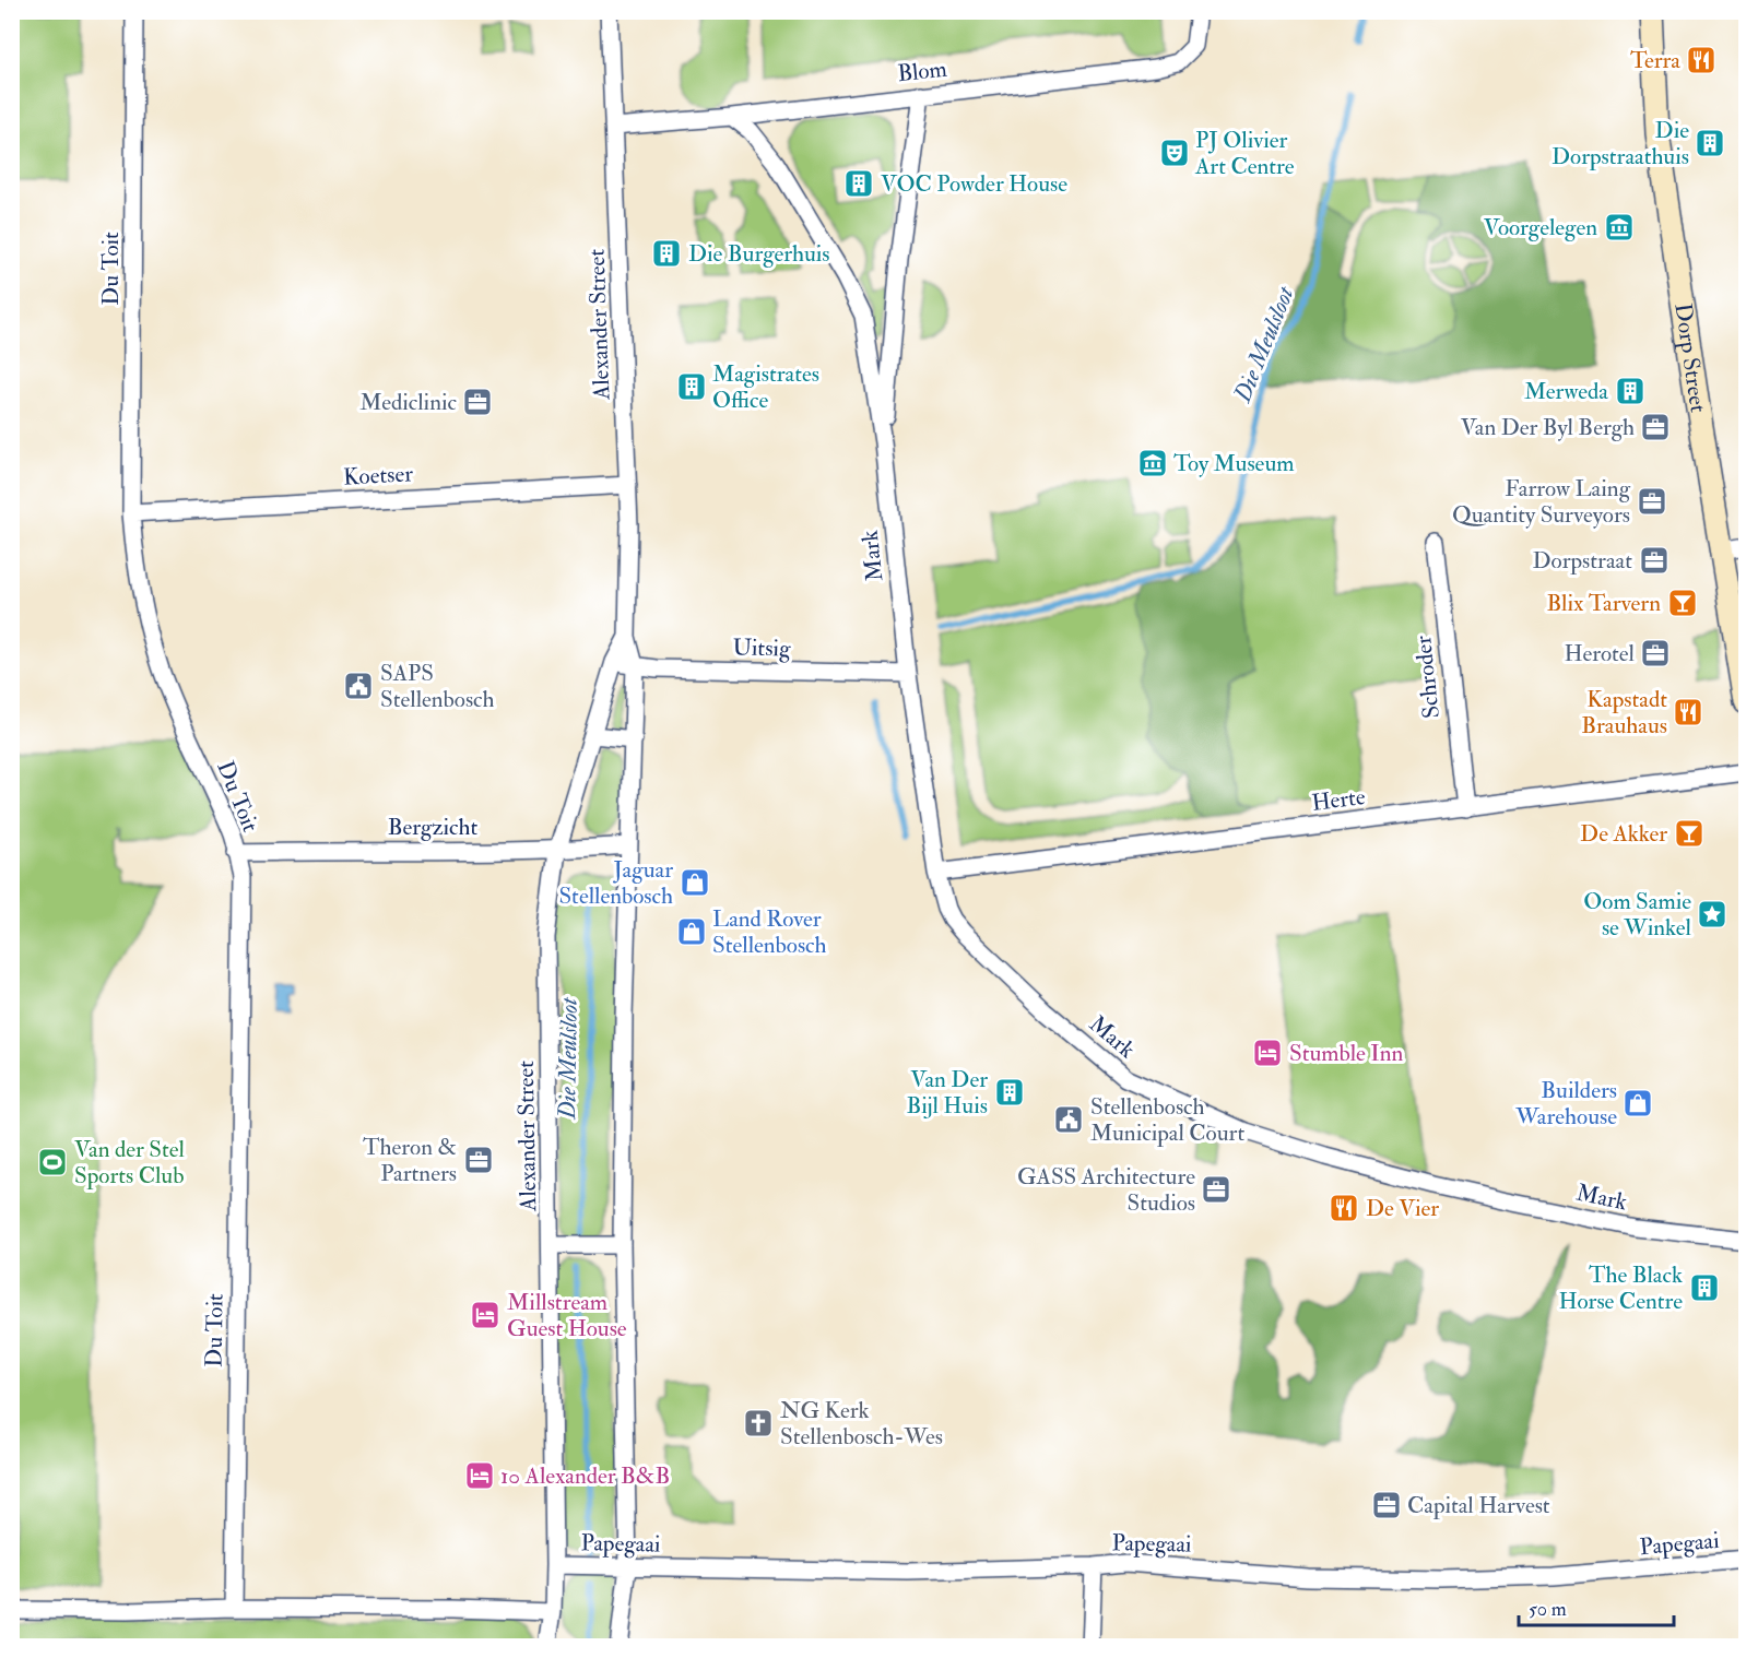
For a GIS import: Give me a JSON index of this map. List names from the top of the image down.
{
  "streets": {
    "street": [
      "Blom",
      "Du Toit",
      "Alexander Street",
      "Dorp Street",
      "Koetser",
      "Mark",
      "Uitsig",
      "Schroder",
      "Herte",
      "Bergzicht",
      "Papegaai"
    ]
  },
  "crossings": [
    ["Blom", "Alexander Street"],
    ["Blom", "Mark"],
    ["Du Toit", "Koetser"],
    ["Du Toit", "Bergzicht"],
    ["Alexander Street", "Koetser"],
    ["Alexander Street", "Uitsig"],
    ["Alexander Street", "Bergzicht"],
    ["Alexander Street", "Papegaai"],
    ["Mark", "Uitsig"],
    ["Mark", "Herte"],
    ["Schroder", "Herte"]
  ],
  "water": ["Die Meulsloot"],
  "places": {
    "restaurant": ["Terra", "Kapstadt Brauhaus", "De Vier"],
    "building": [
      "Die Dorpstraathuis",
      "VOC Powder House",
      "Die Burgerhuis",
      "Magistrates Office",
      "Merweda",
      "Van Der Bijl Huis",
      "The Black Horse Centre"
    ],
    "theatre": ["PJ Olivier Art Centre"],
    "museum": ["Voorgelegen", "Toy Museum"],
    "office": [
      "Mediclinic",
      "Van Der Byl Bergh",
      "Farrow Laing Quantity Surveyors",
      "Dorpstraat",
      "Herotel",
      "Theron & Partners",
      "GASS Architecture Studios",
      "Capital Harvest"
    ],
    "bar": ["Blix Tarvern", "De Akker"],
    "public building": ["SAPS Stellenbosch", "Stellenbosch Municipal Court"],
    "shop": ["Jaguar Stellenbosch", "Land Rover Stellenbosch", "Builders Warehouse"],
    "place": ["Oom Samie se Winkel"],
    "hotel": ["Stumble Inn", "Millstream Guest House", "10 Alexander B&B"],
    "sports": ["Van der Stel Sports Club"],
    "church": ["NG Kerk Stellenbosch-Wes"]
  },
  "scale_bar": "50 m"
}
